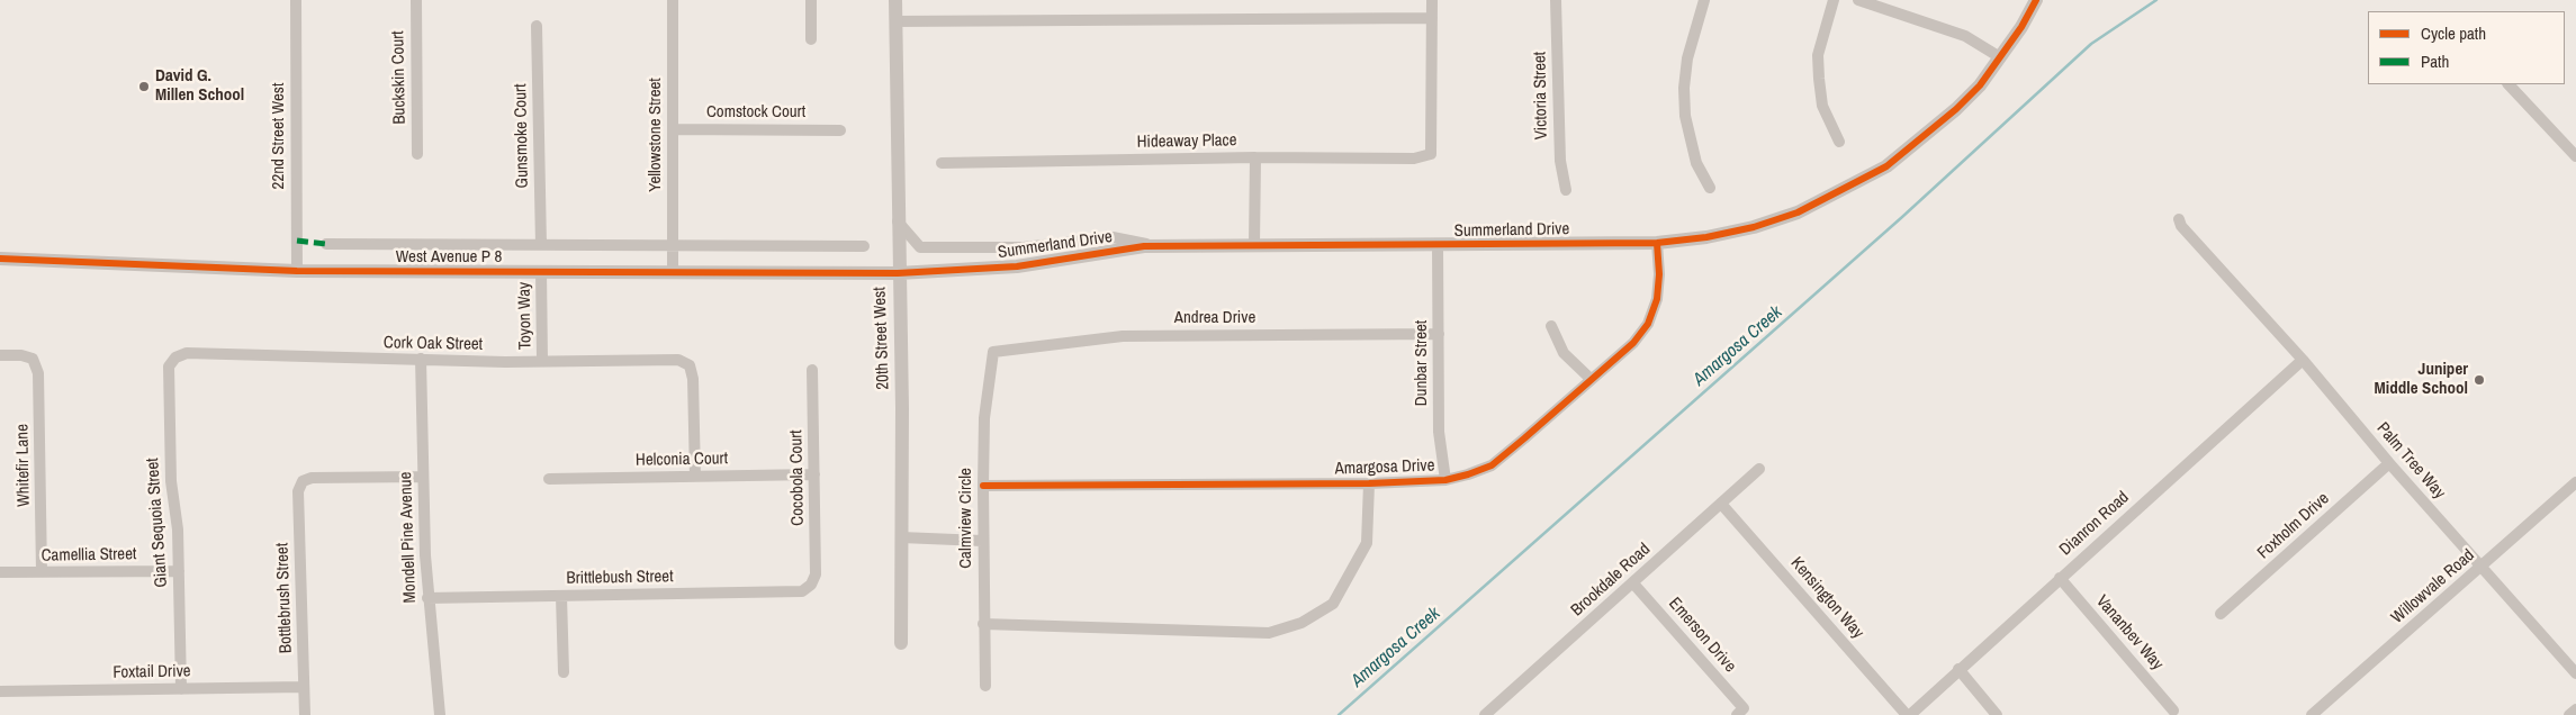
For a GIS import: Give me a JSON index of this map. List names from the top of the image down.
{
  "streets": {
    "street": [
      "Buckskin Court",
      "Victoria Street",
      "Comstock Court",
      "Yellowstone Street",
      "22nd Street West",
      "Gunsmoke Court",
      "Hideaway Place",
      "Summerland Drive",
      "West Avenue P 8",
      "Toyon Way",
      "Andrea Drive",
      "20th Street West",
      "Cork Oak Street",
      "Dunbar Street",
      "Helconia Court",
      "Palm Tree Way",
      "Whitefir Lane",
      "Amargosa Drive",
      "Cocobola Court",
      "Calmview Circle",
      "Giant Sequoia Street",
      "Dianron Road",
      "Foxholm Drive",
      "Mondell Pine Avenue",
      "Camellia Street",
      "Brittlebush Street",
      "Brookdale Road",
      "Willowvale Road",
      "Bottlebrush Street",
      "Kensington Way",
      "Vananbev Way",
      "Emerson Drive",
      "Foxtail Drive"
    ]
  },
  "crossings": [
    ["Comstock Court", "Yellowstone Street"],
    ["Yellowstone Street", "West Avenue P 8"],
    ["22nd Street West", "West Avenue P 8"],
    ["Gunsmoke Court", "West Avenue P 8"],
    ["Summerland Drive", "West Avenue P 8"],
    ["Summerland Drive", "20th Street West"],
    ["Summerland Drive", "Dunbar Street"],
    ["Summerland Drive", "Amargosa Drive"],
    ["West Avenue P 8", "Toyon Way"],
    ["West Avenue P 8", "20th Street West"],
    ["Toyon Way", "Cork Oak Street"],
    ["Andrea Drive", "Dunbar Street"],
    ["Andrea Drive", "Calmview Circle"],
    ["Cork Oak Street", "Helconia Court"],
    ["Cork Oak Street", "Giant Sequoia Street"],
    ["Cork Oak Street", "Mondell Pine Avenue"],
    ["Dunbar Street", "Amargosa Drive"],
    ["Helconia Court", "Cocobola Court"],
    ["Palm Tree Way", "Dianron Road"],
    ["Palm Tree Way", "Foxholm Drive"],
    ["Palm Tree Way", "Willowvale Road"],
    ["Whitefir Lane", "Camellia Street"],
    ["Amargosa Drive", "Calmview Circle"],
    ["Cocobola Court", "Brittlebush Street"],
    ["Giant Sequoia Street", "Camellia Street"],
    ["Giant Sequoia Street", "Foxtail Drive"],
    ["Dianron Road", "Kensington Way"],
    ["Dianron Road", "Vananbev Way"],
    ["Mondell Pine Avenue", "Brittlebush Street"],
    ["Mondell Pine Avenue", "Bottlebrush Street"],
    ["Brookdale Road", "Kensington Way"],
    ["Brookdale Road", "Emerson Drive"],
    ["Bottlebrush Street", "Foxtail Drive"]
  ],
  "water": ["Amargosa Creek"],
  "places": ["David G. Millen School", "Juniper Middle School"],
  "legend": ["Cycle path", "Path"]
}
